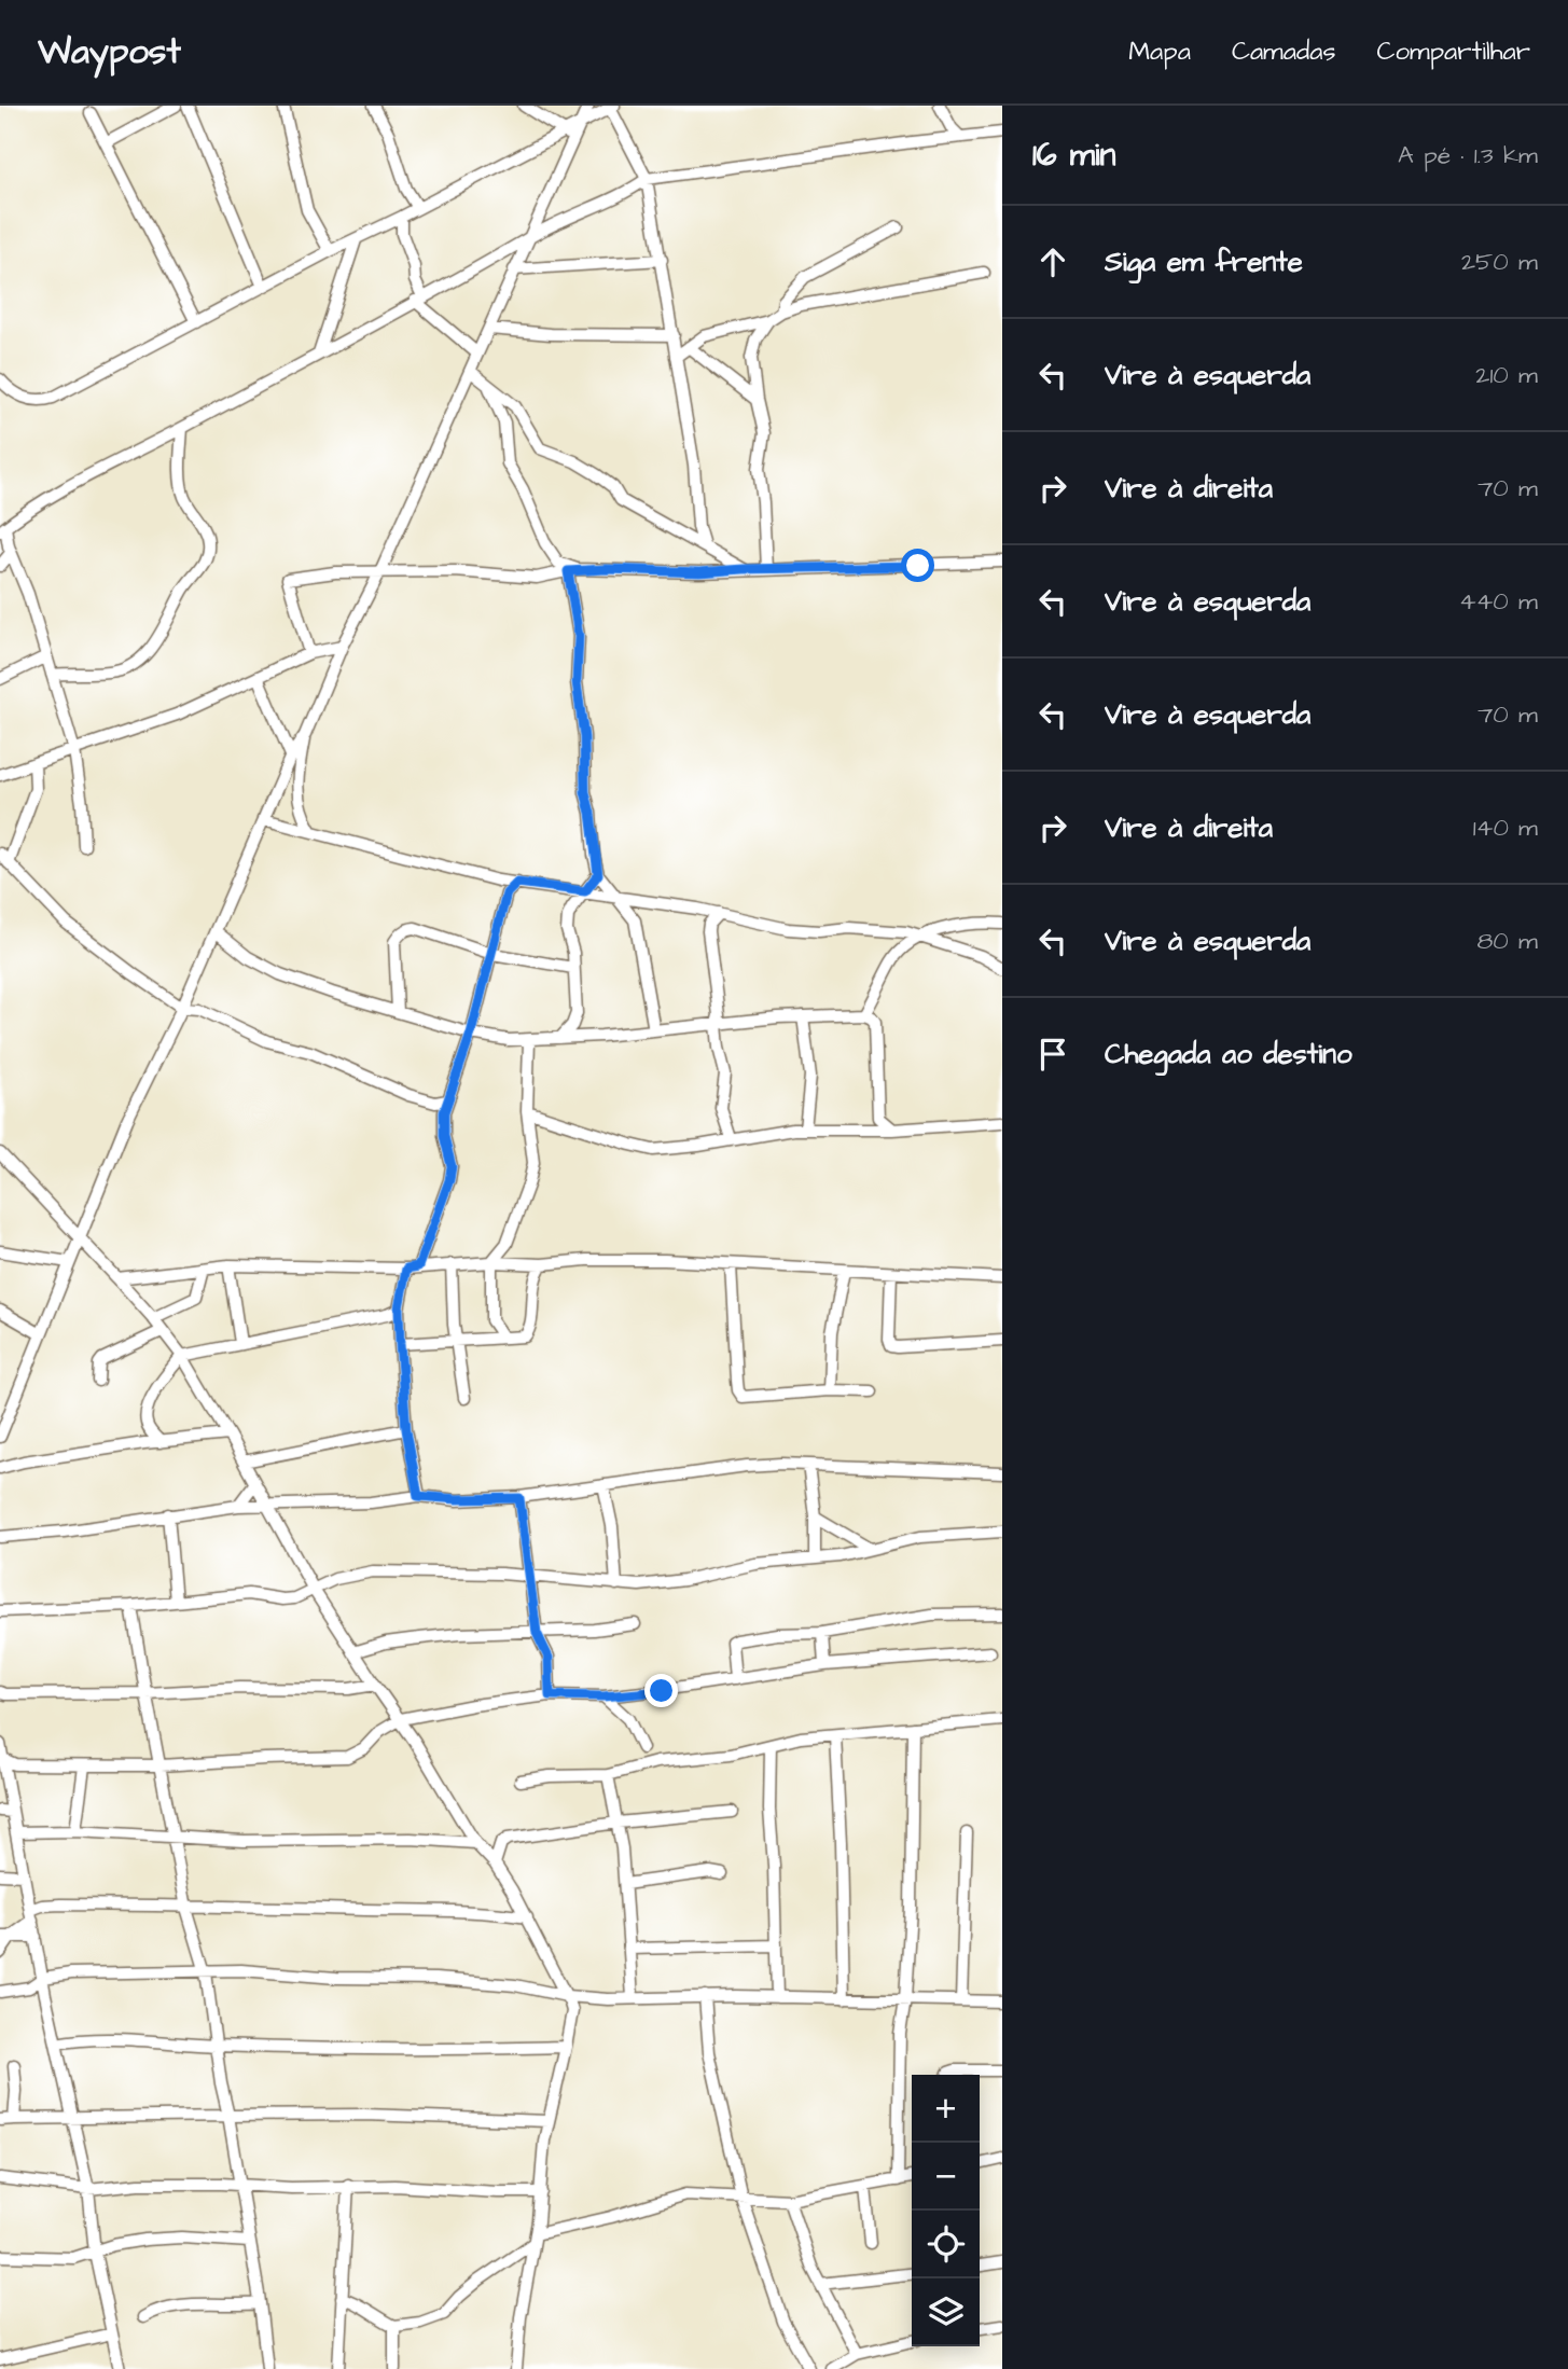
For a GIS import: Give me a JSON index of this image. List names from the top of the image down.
{
  "page": {
    "header": "Waypost",
    "nav": ["Mapa", "Camadas", "Compartilhar"],
    "heading": ["16 min", "A pé · 1.3 km"],
    "list": [
      ["Siga em frente", "250 m"],
      ["Vire à esquerda", "210 m"],
      ["Vire à direita", "70 m"],
      ["Vire à esquerda", "440 m"],
      ["Vire à esquerda", "70 m"],
      ["Vire à direita", "140 m"],
      ["Vire à esquerda", "80 m"],
      "Chegada ao destino"
    ],
    "map_buttons": ["+", "−"]
  }
}
